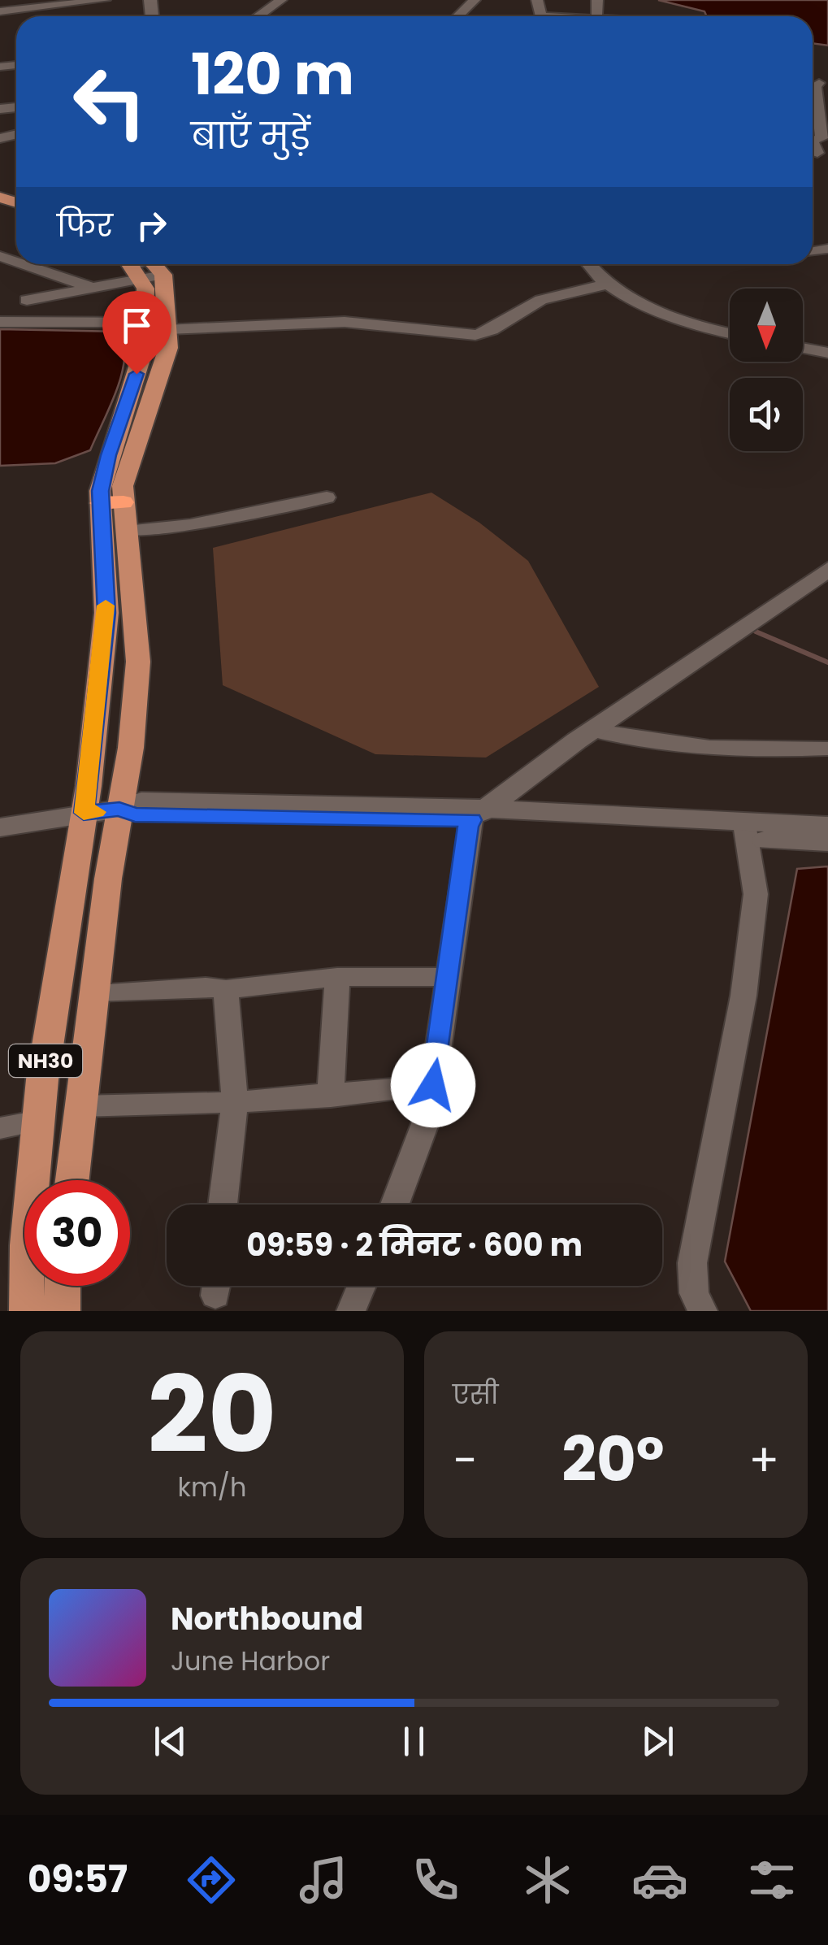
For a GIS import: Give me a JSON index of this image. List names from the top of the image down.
{
  "streets": {
    "main road": ["NH30"]
  },
  "north": "bottom",
  "page": {
    "turn": ["120 m", "बाएँ मुड़ें"],
    "then": "फिर",
    "limit": "30",
    "trip": "09:59 · 2 मिनट · 600 m",
    "tile": [
      ["20", "km/h"],
      "एसी"
    ],
    "heat": ["−", "20°", "+"],
    "song": ["Northbound", "June Harbor"],
    "tabs": "09:57"
  }
}
